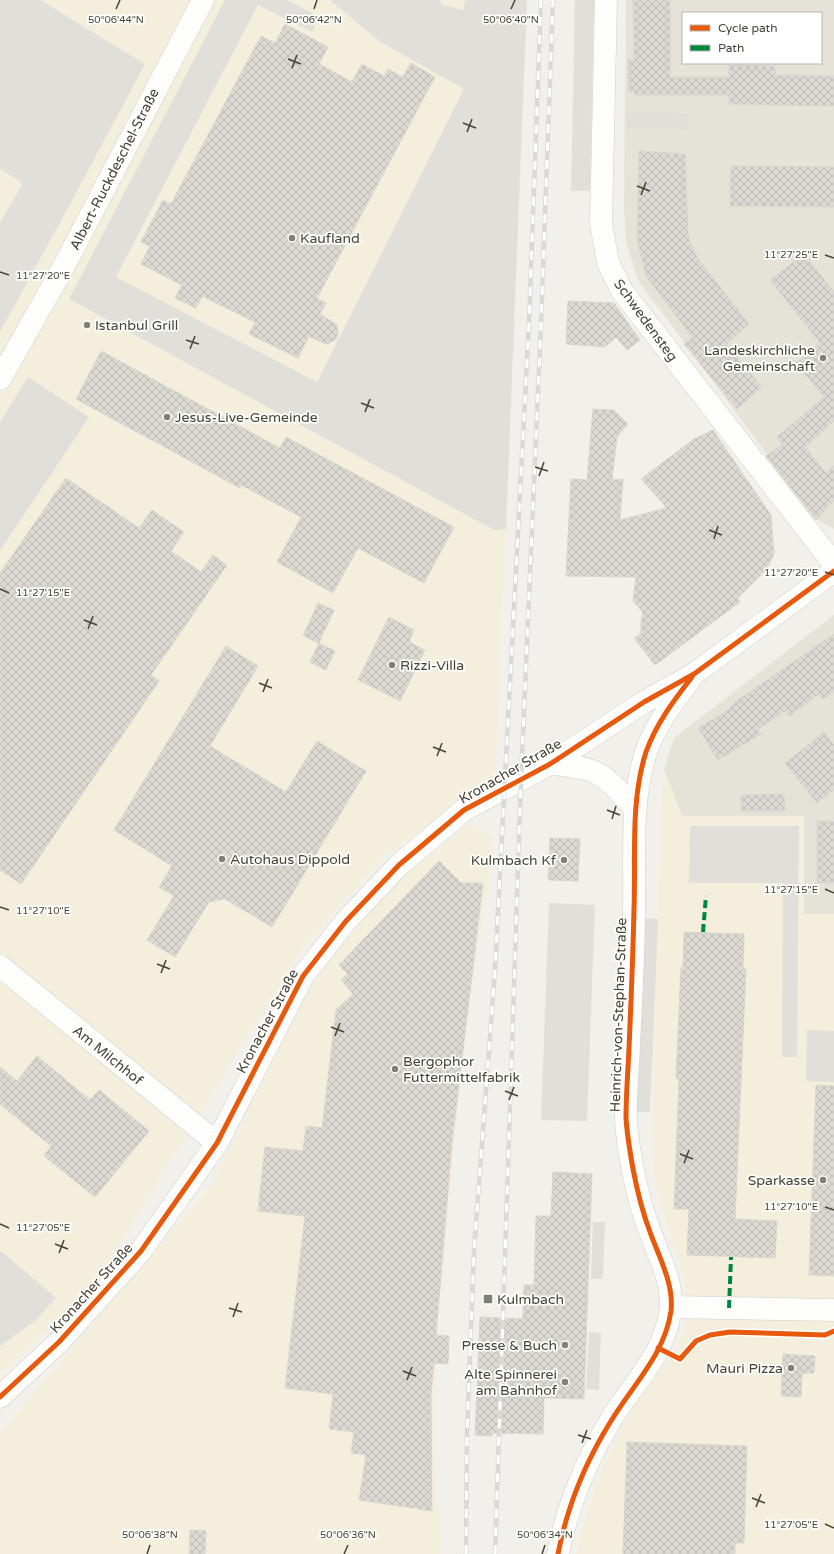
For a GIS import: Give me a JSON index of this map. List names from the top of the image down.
{
  "streets": {
    "street": [
      "Albert-Ruckdeschel-Straße",
      "Schwedensteg",
      "Kronacher Straße",
      "Heinrich-von-Stephan-Straße",
      "Am Milchhof"
    ]
  },
  "crossings": [
    ["Kronacher Straße", "Heinrich-von-Stephan-Straße"],
    ["Kronacher Straße", "Am Milchhof"]
  ],
  "places": {
    "other": [
      "Kaufland",
      "Istanbul Grill",
      "Landeskirchliche Gemeinschaft",
      "Jesus-Live-Gemeinde",
      "Rizzi-Villa",
      "Autohaus Dippold",
      "Kulmbach Kf",
      "Bergophor Futtermittelfabrik",
      "Sparkasse",
      "Presse & Buch",
      "Mauri Pizza",
      "Alte Spinnerei am Bahnhof"
    ],
    "transit": ["Kulmbach"]
  },
  "legend": ["Cycle path", "Path"],
  "coordinates": [
    "50°06'44\"N",
    "50°06'42\"N",
    "50°06'40\"N",
    "11°27'25\"E",
    "11°27'20\"E",
    "11°27'15\"E",
    "11°27'10\"E",
    "11°27'05\"E",
    "50°06'38\"N",
    "50°06'36\"N",
    "50°06'34\"N"
  ]
}
